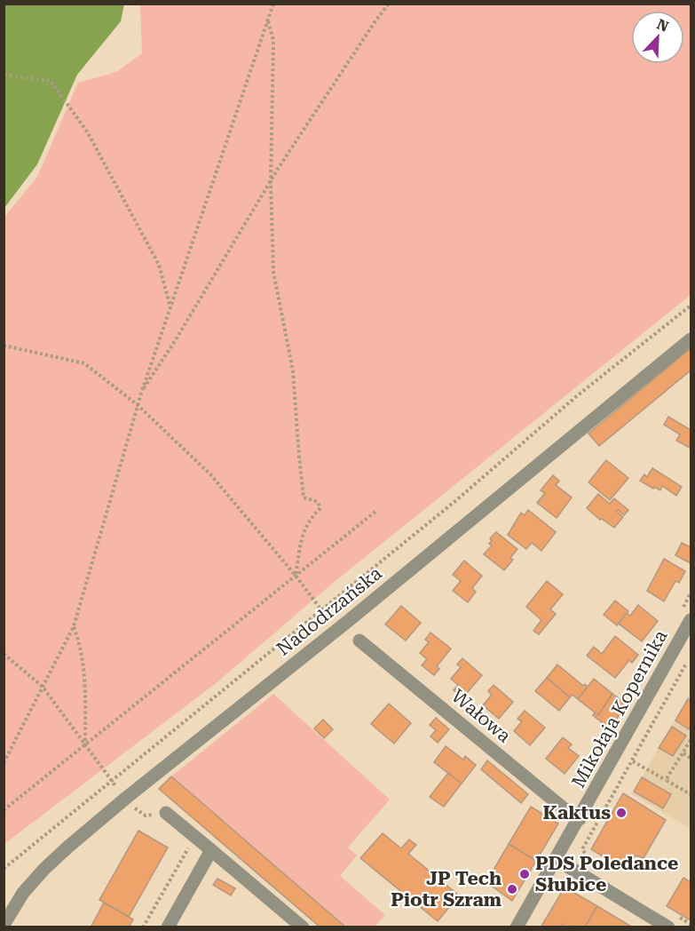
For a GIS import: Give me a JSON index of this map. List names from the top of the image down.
{
  "streets": {
    "street": ["Nadodrzańska", "Mikołaja Kopernika", "Wałowa"]
  },
  "crossings": [
    ["Mikołaja Kopernika", "Wałowa"]
  ],
  "places": ["Kaktus", "PDS Poledance Słubice", "JP Tech Piotr Szram"],
  "north": "top right"
}
